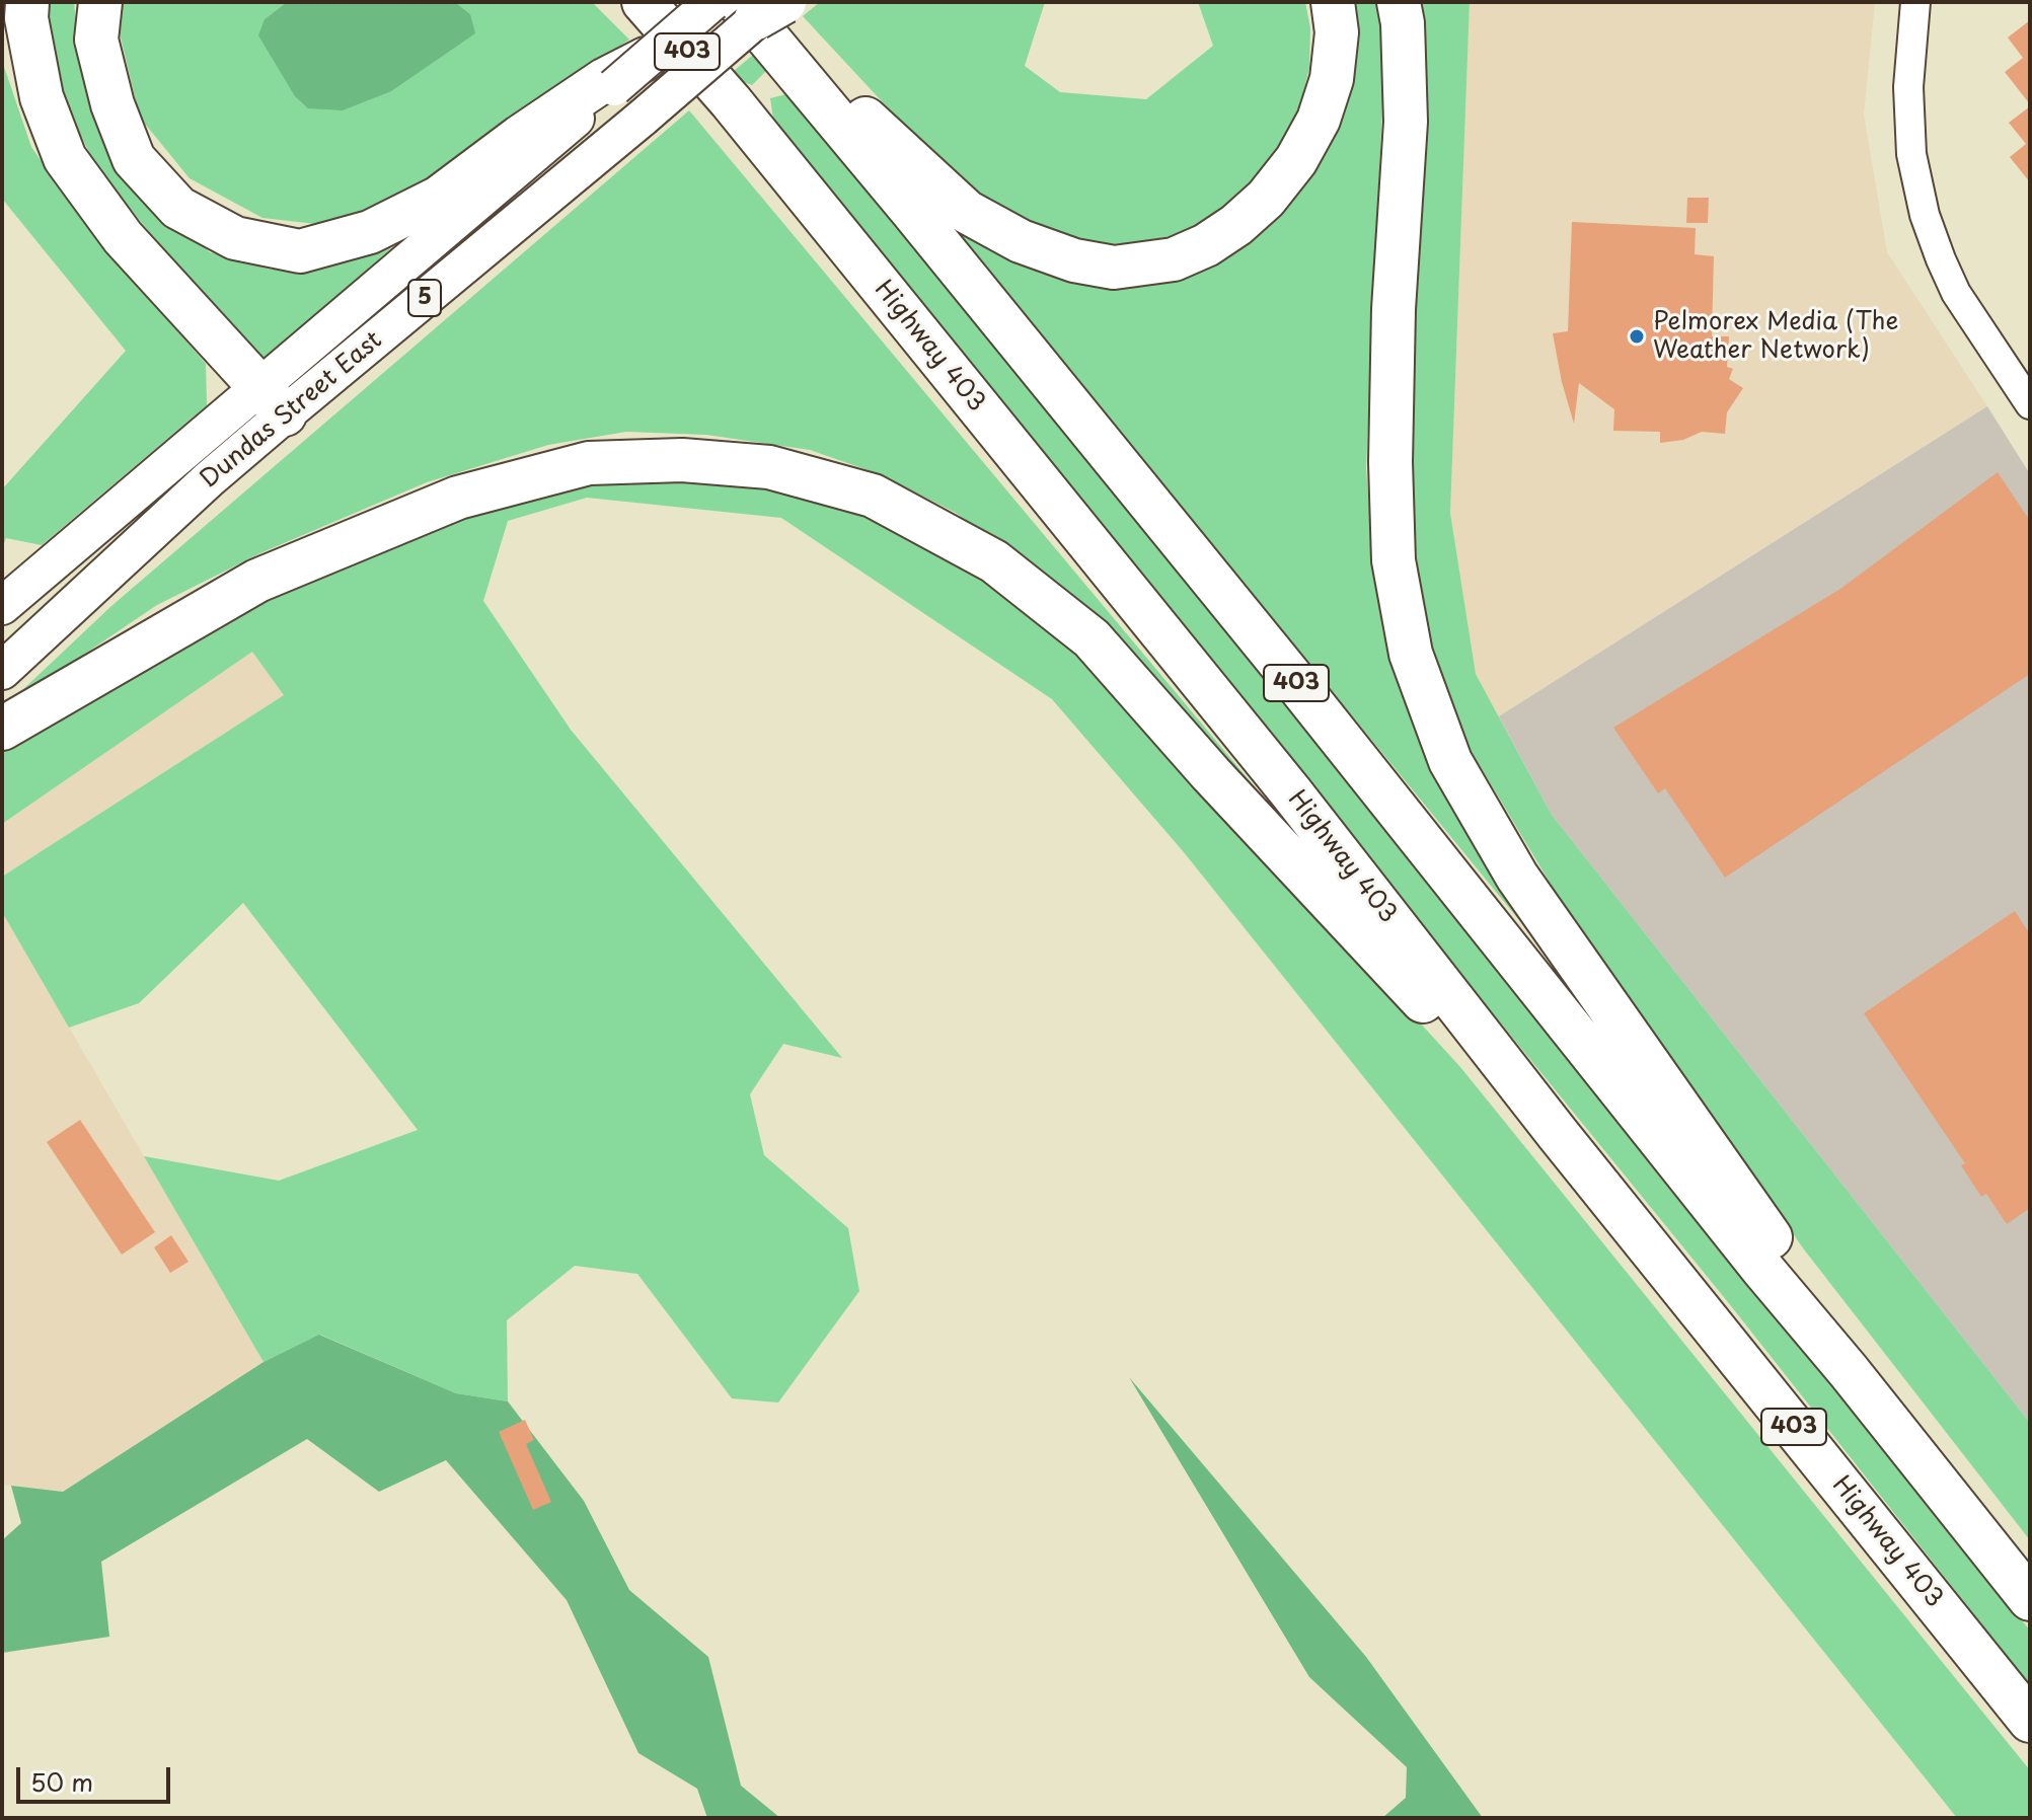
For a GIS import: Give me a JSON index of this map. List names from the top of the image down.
{
  "streets": {
    "highway": ["403", "Highway 403"],
    "main road": ["5", "Dundas Street East"]
  },
  "crossings": [
    ["403", "Dundas Street East"]
  ],
  "places": ["Pelmorex Media (The Weather Network)"],
  "scale_bar": "50 m"
}
